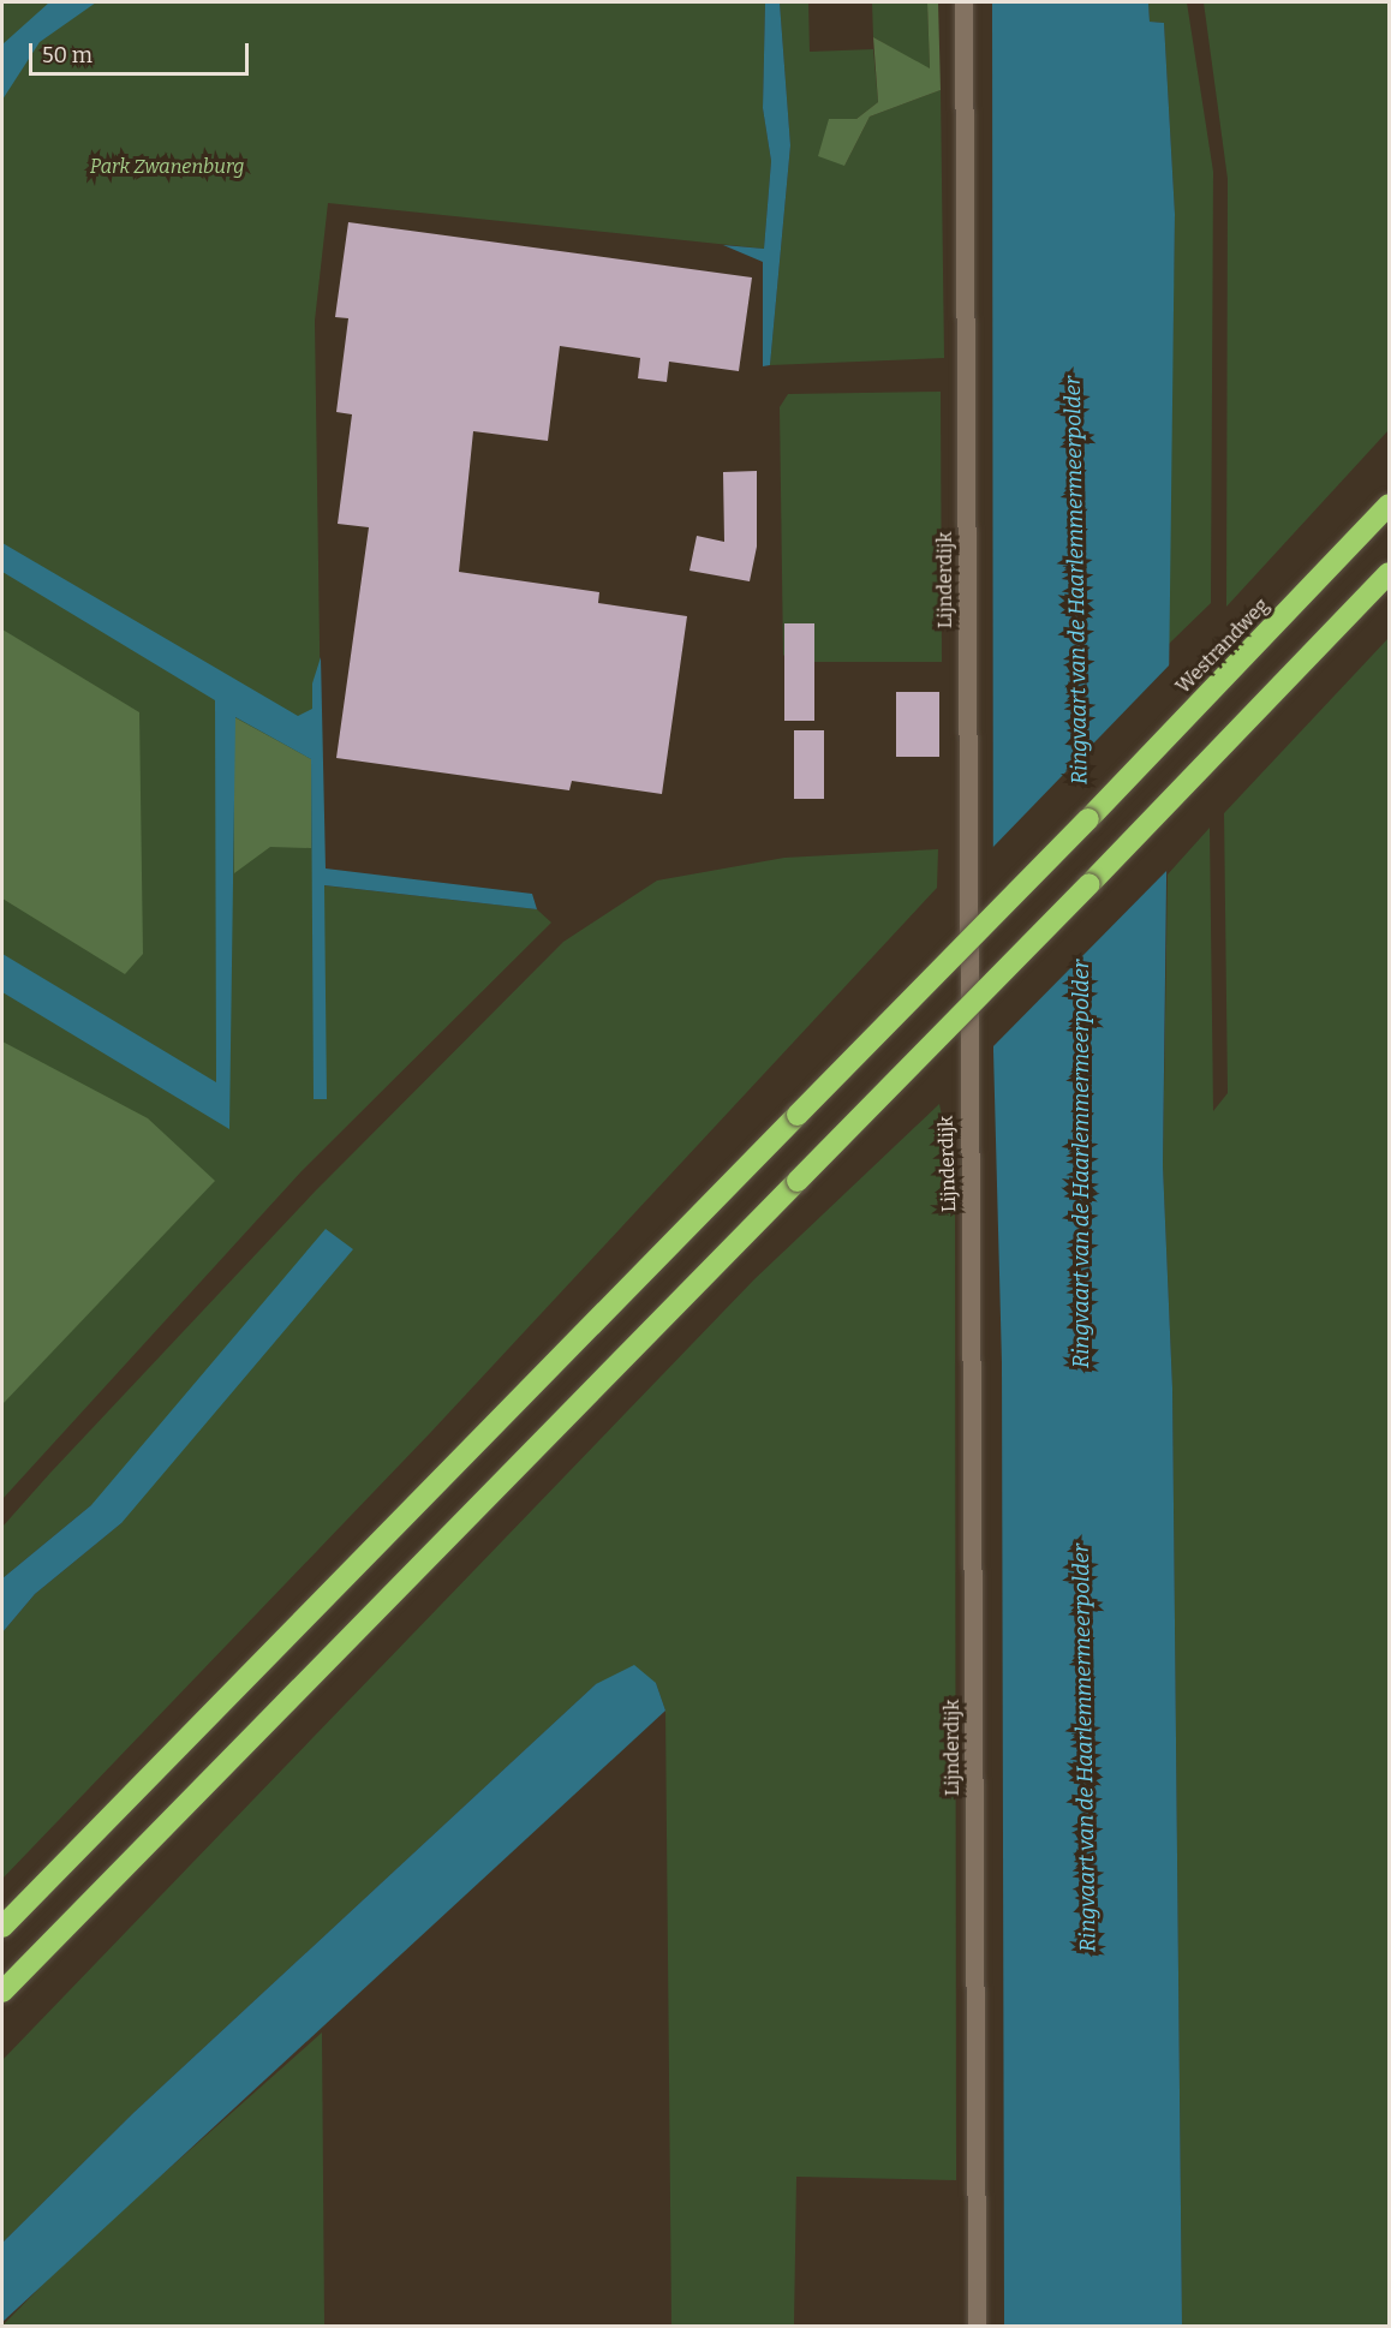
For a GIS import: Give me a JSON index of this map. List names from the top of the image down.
{
  "streets": {
    "highway": ["Westrandweg"],
    "street": ["Lijnderdijk"]
  },
  "water": ["Ringvaart van de Haarlemmermeerpolder"],
  "parks": ["Park Zwanenburg"],
  "scale_bar": "50 m"
}
